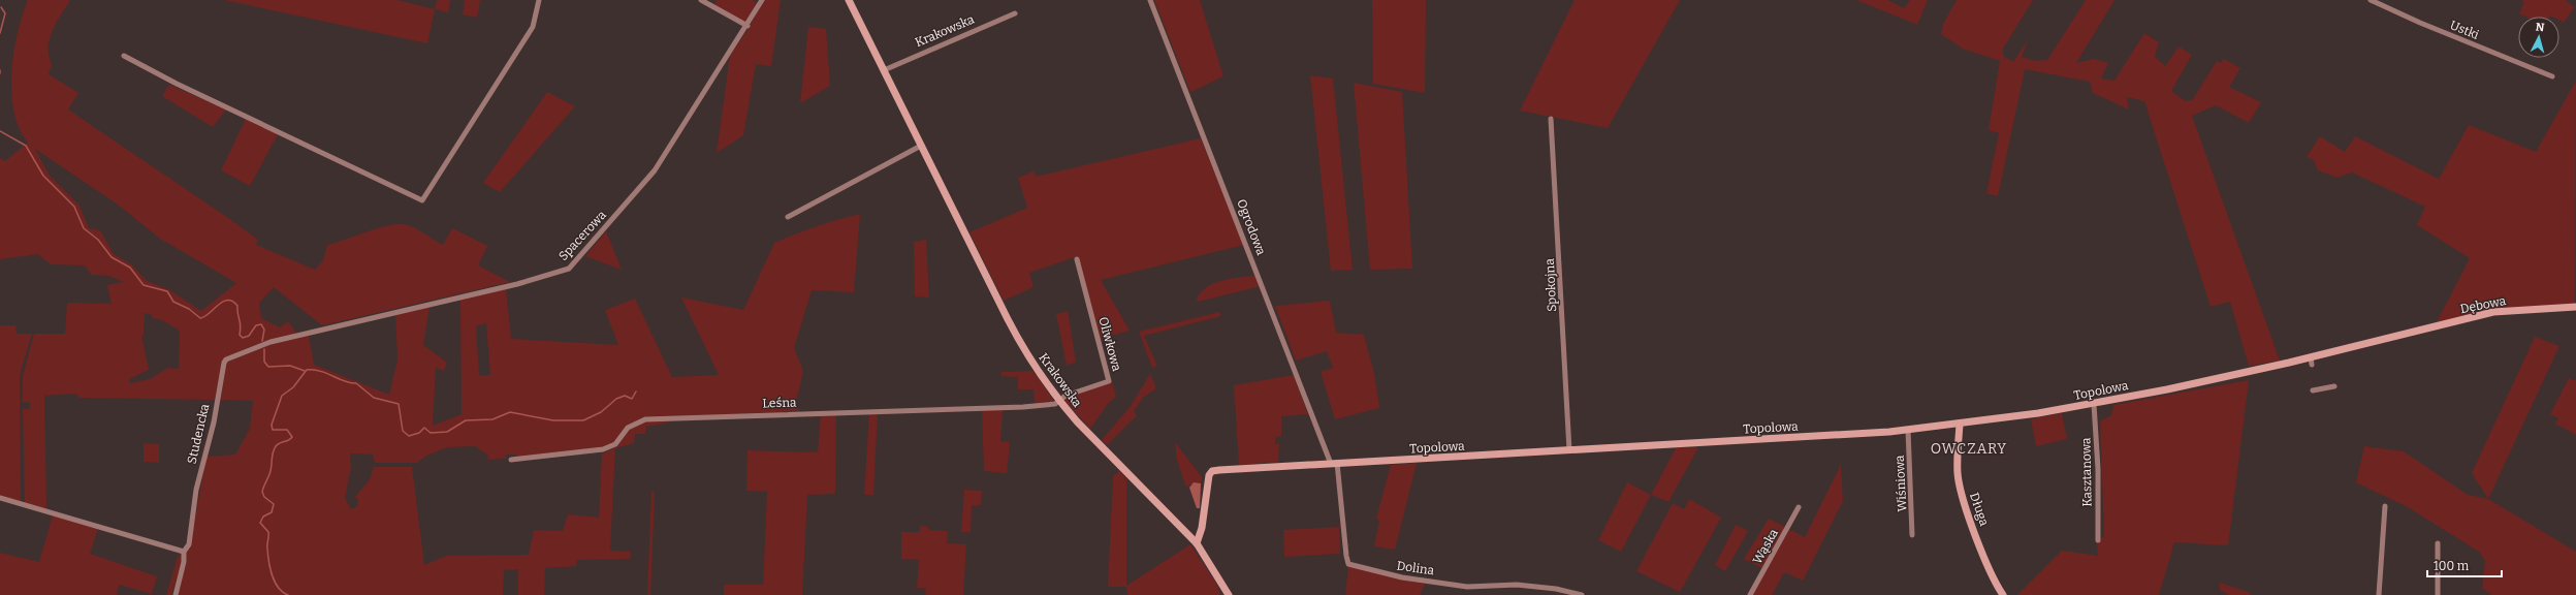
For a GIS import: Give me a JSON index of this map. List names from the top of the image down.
{
  "streets": {
    "street": [
      "Ustki",
      "Krakowska",
      "Ogrodowa",
      "Spacerowa",
      "Spokojna",
      "Dębowa",
      "Oliwkowa",
      "Topolowa",
      "Leśna",
      "Studencka",
      "Kasztanowa",
      "Wiśniowa",
      "Długa",
      "Wąska",
      "Dolina"
    ]
  },
  "crossings": [
    ["Krakowska", "Oliwkowa"],
    ["Krakowska", "Topolowa"],
    ["Krakowska", "Leśna"],
    ["Ogrodowa", "Topolowa"],
    ["Ogrodowa", "Dolina"],
    ["Spacerowa", "Studencka"],
    ["Spokojna", "Topolowa"],
    ["Dębowa", "Topolowa"],
    ["Oliwkowa", "Leśna"],
    ["Topolowa", "Kasztanowa"],
    ["Topolowa", "Wiśniowa"],
    ["Topolowa", "Długa"],
    ["Topolowa", "Dolina"]
  ],
  "districts": ["OWCZARY"],
  "scale_bar": "100 m",
  "north": "top"
}
